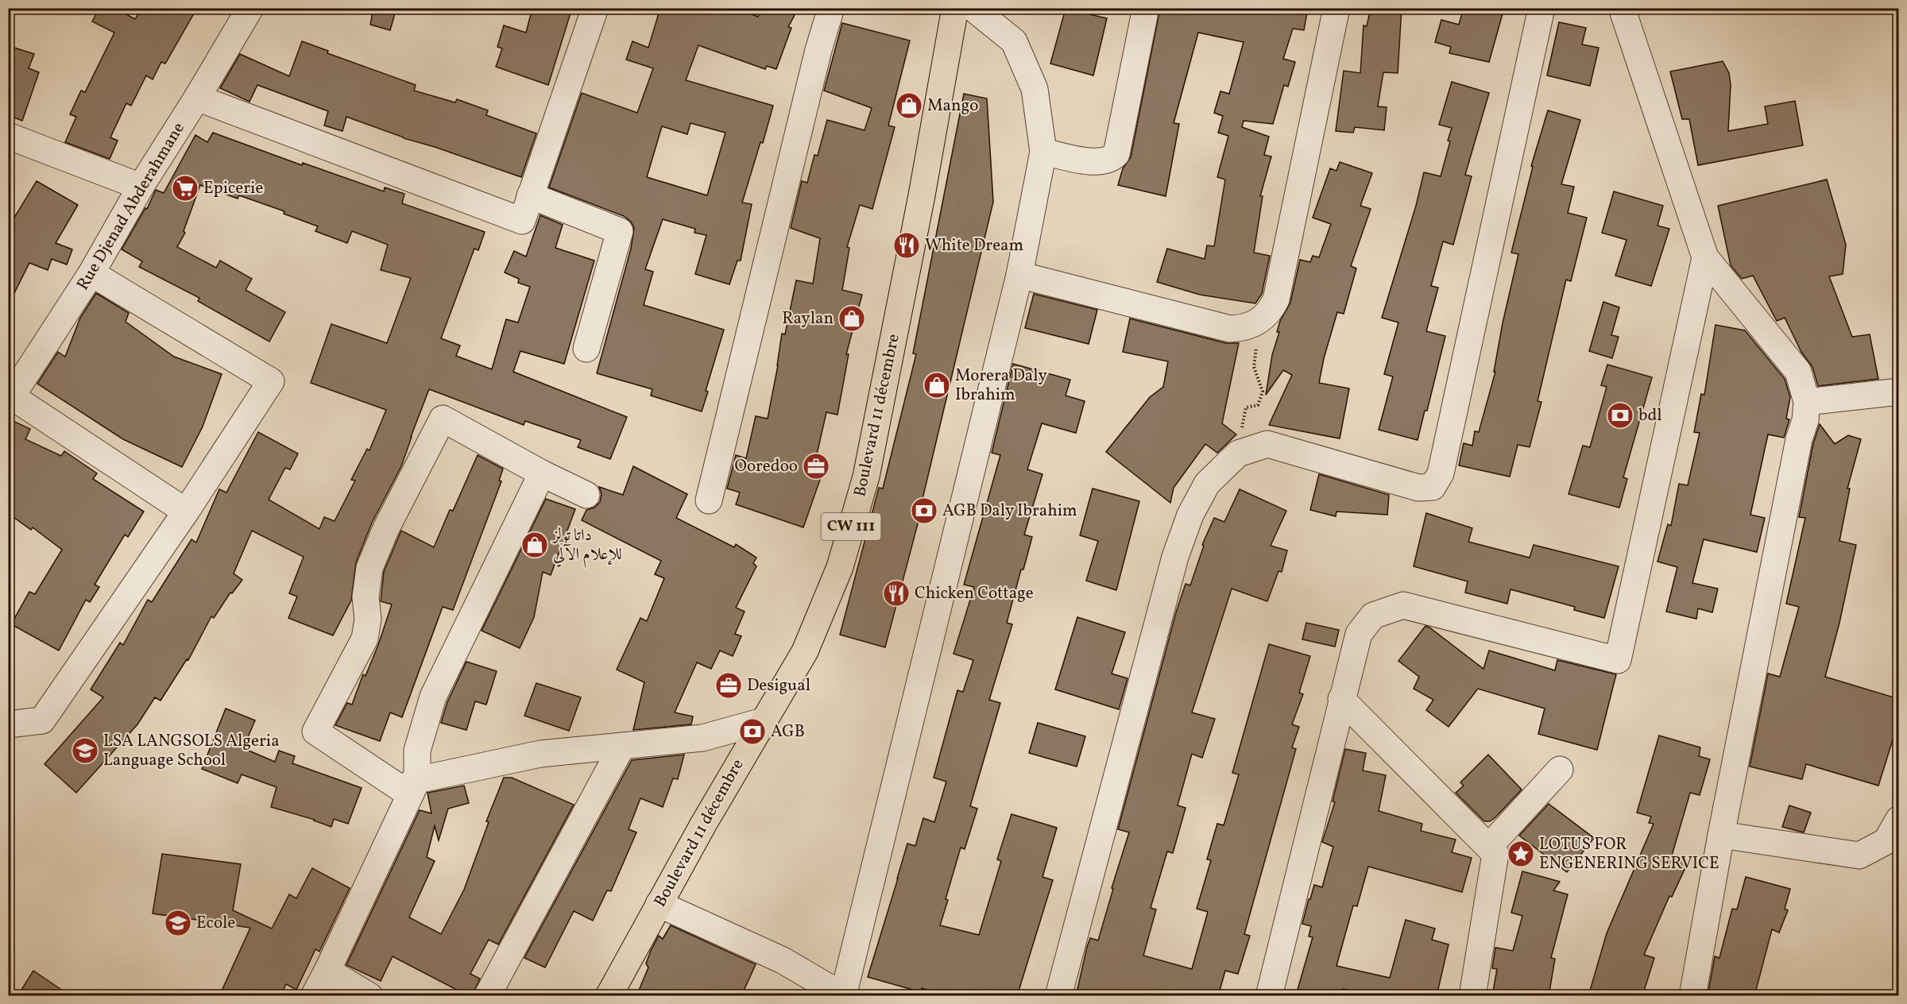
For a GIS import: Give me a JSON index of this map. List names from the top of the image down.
{
  "streets": {
    "main road": ["Boulevard 11 décembre", "CW 111"],
    "street": ["Rue Djenad Abderahmane"]
  },
  "places": {
    "shop": [
      "Mango",
      "Raylan",
      "Morera Daly Ibrahim",
      "داتا تولز للإعلام الآلي"
    ],
    "supermarket": ["Epicerie"],
    "restaurant": ["White Dream", "Chicken Cottage"],
    "bank": ["bdl", "AGB Daly Ibrahim", "AGB"],
    "office": ["Ooredoo", "Desigual"],
    "school or university": ["LSA LANGSOLS Algeria Language School", "Ecole"],
    "place": ["LOTUS FOR ENGENERING SERVICE"]
  }
}
